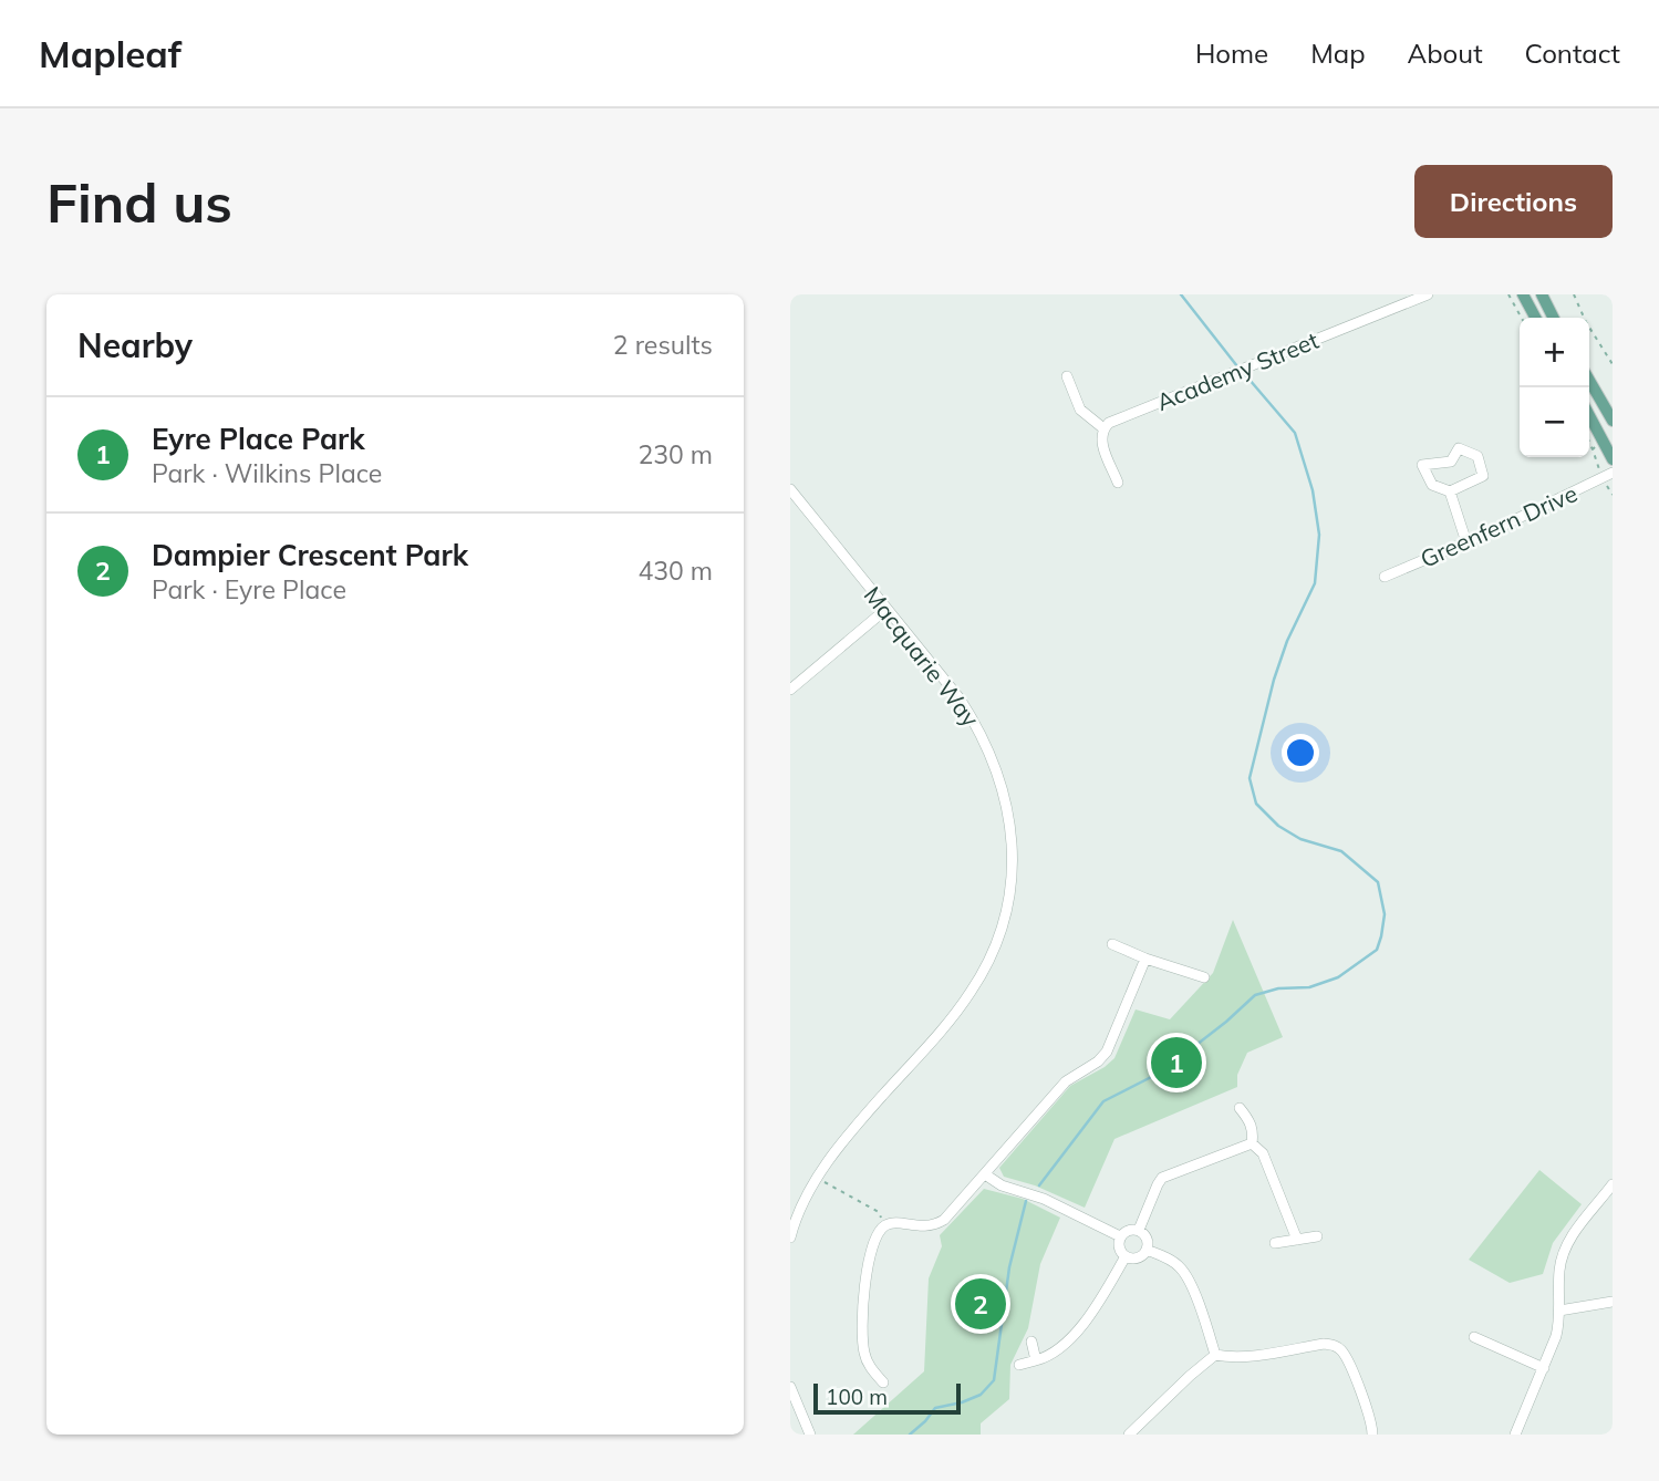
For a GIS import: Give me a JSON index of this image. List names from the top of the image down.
{
  "streets": {
    "street": ["Academy Street", "Greenfern Drive", "Macquarie Way"]
  },
  "scale_bar": "100 m",
  "page": {
    "header": "Mapleaf",
    "nav": [
      "Home",
      "Map",
      "About",
      "Contact"
    ],
    "buttons": "Directions",
    "title": "Find us",
    "heading": ["Nearby", "2 results"],
    "map_buttons": ["+", "−"],
    "list": [
      {
        "mark": "1",
        "name": "Eyre Place Park",
        "note": "Park · Wilkins Place",
        "value": "230 m"
      },
      {
        "mark": "2",
        "name": "Dampier Crescent Park",
        "note": "Park · Eyre Place",
        "value": "430 m"
      }
    ],
    "pins": ["1", "2"],
    "scale": "100 m"
  }
}
